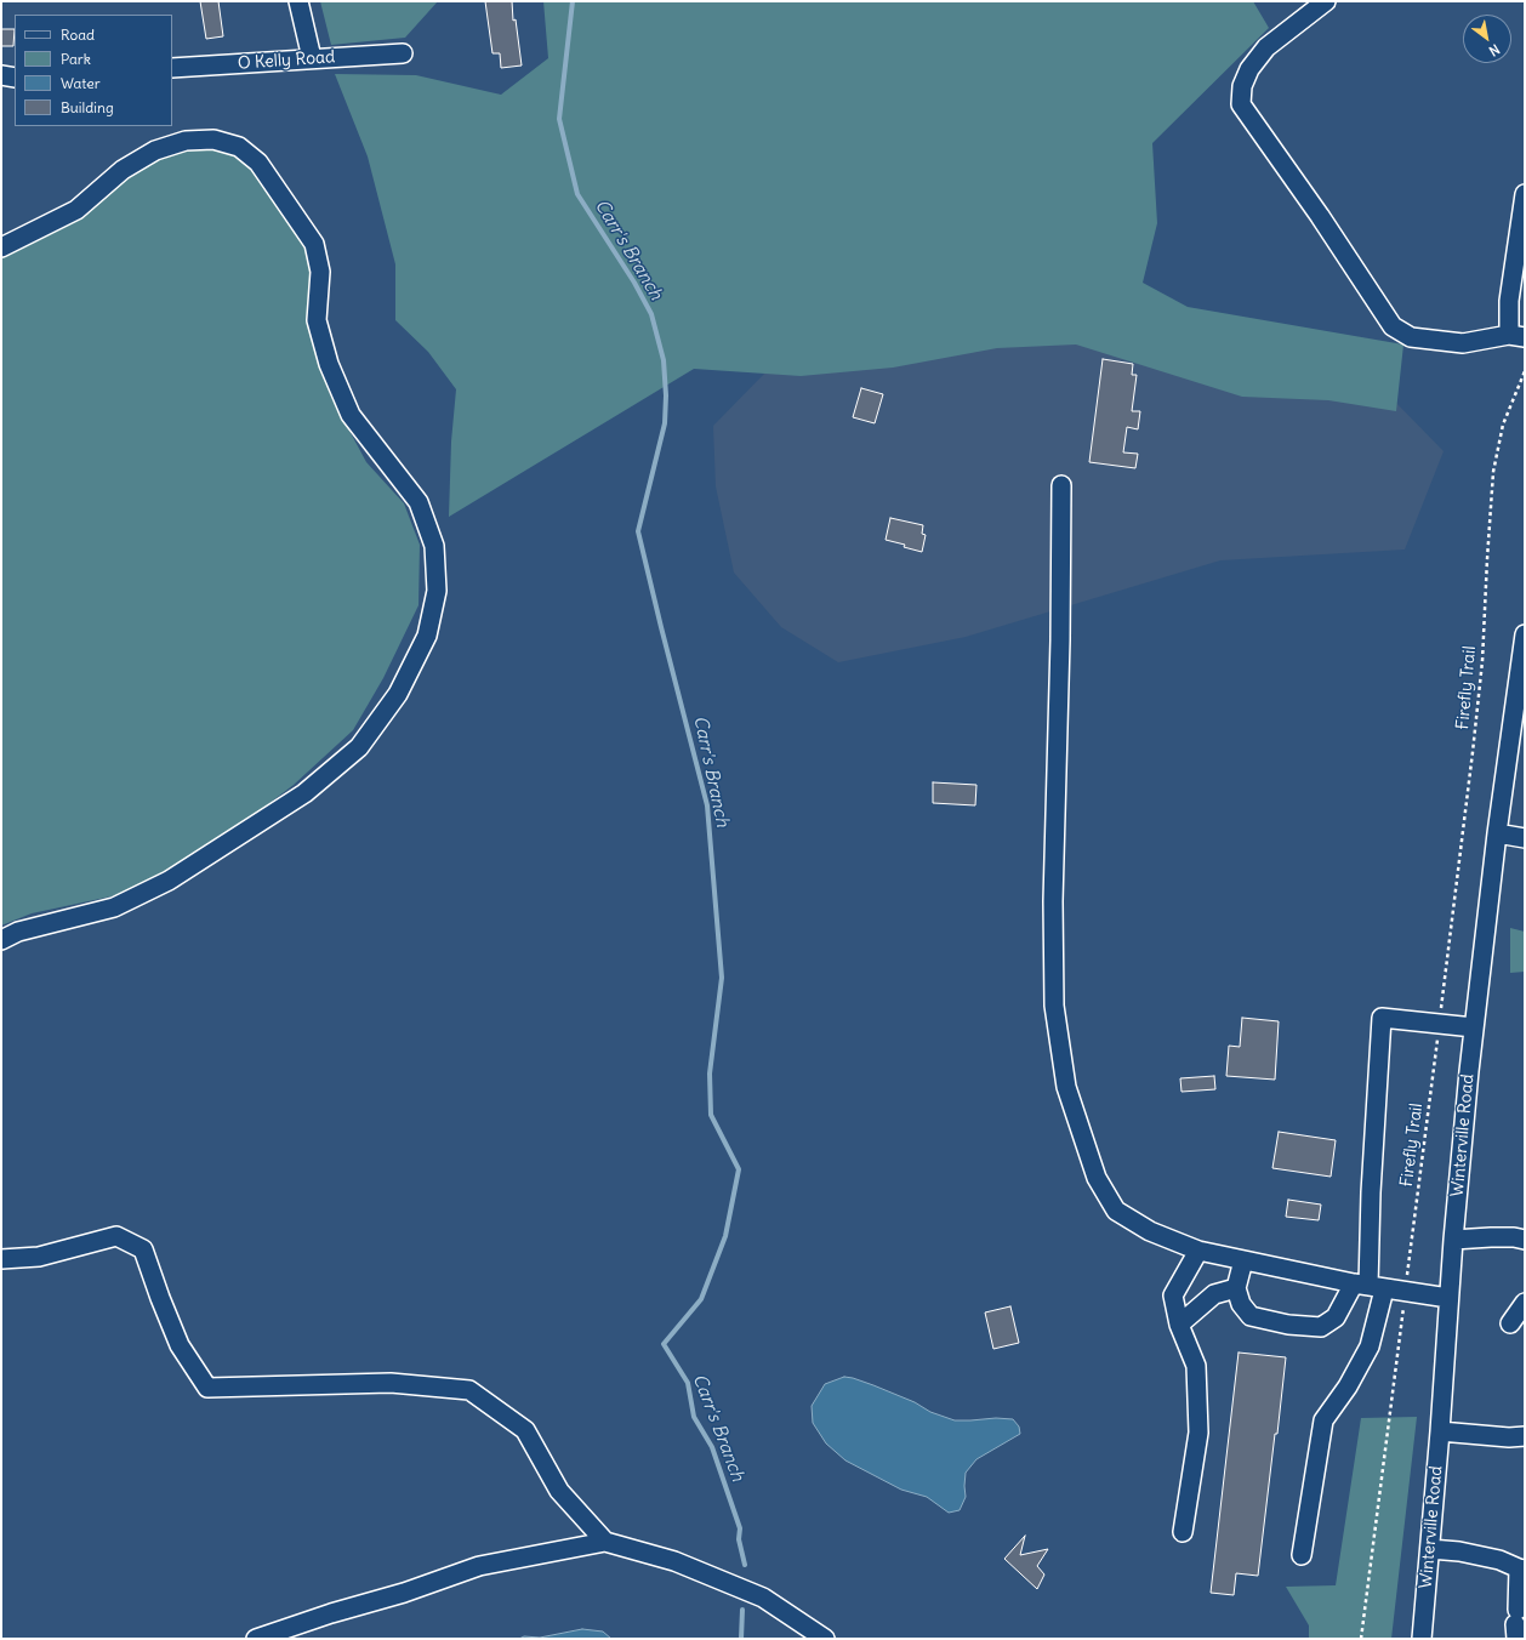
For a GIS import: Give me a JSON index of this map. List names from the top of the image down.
{
  "streets": {
    "street": ["O Kelly Road", "Winterville Road"],
    "path": ["Firefly Trail"]
  },
  "water": ["Carr's Branch"],
  "legend": [
    "Road",
    "Park",
    "Water",
    "Building"
  ],
  "north": "bottom right"
}
